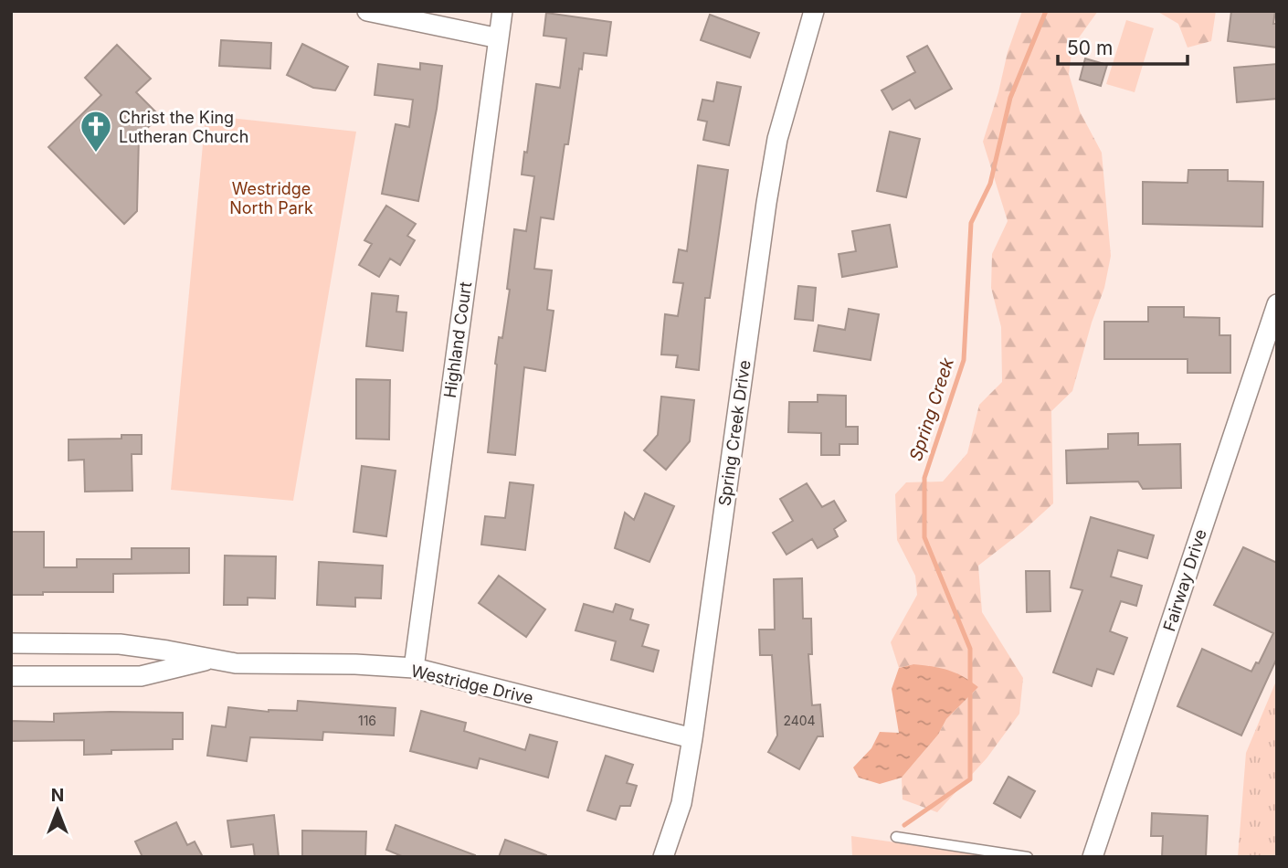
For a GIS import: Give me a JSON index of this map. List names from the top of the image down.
{
  "streets": {
    "street": [
      "Highland Court",
      "Spring Creek Drive",
      "Fairway Drive",
      "Westridge Drive"
    ]
  },
  "crossings": [
    ["Highland Court", "Westridge Drive"],
    ["Spring Creek Drive", "Westridge Drive"]
  ],
  "water": ["Spring Creek"],
  "parks": ["Westridge North Park"],
  "places": {
    "church": ["Christ the King Lutheran Church"]
  },
  "house_numbers": ["116", "2404"],
  "scale_bar": "50 m",
  "north": "top"
}
